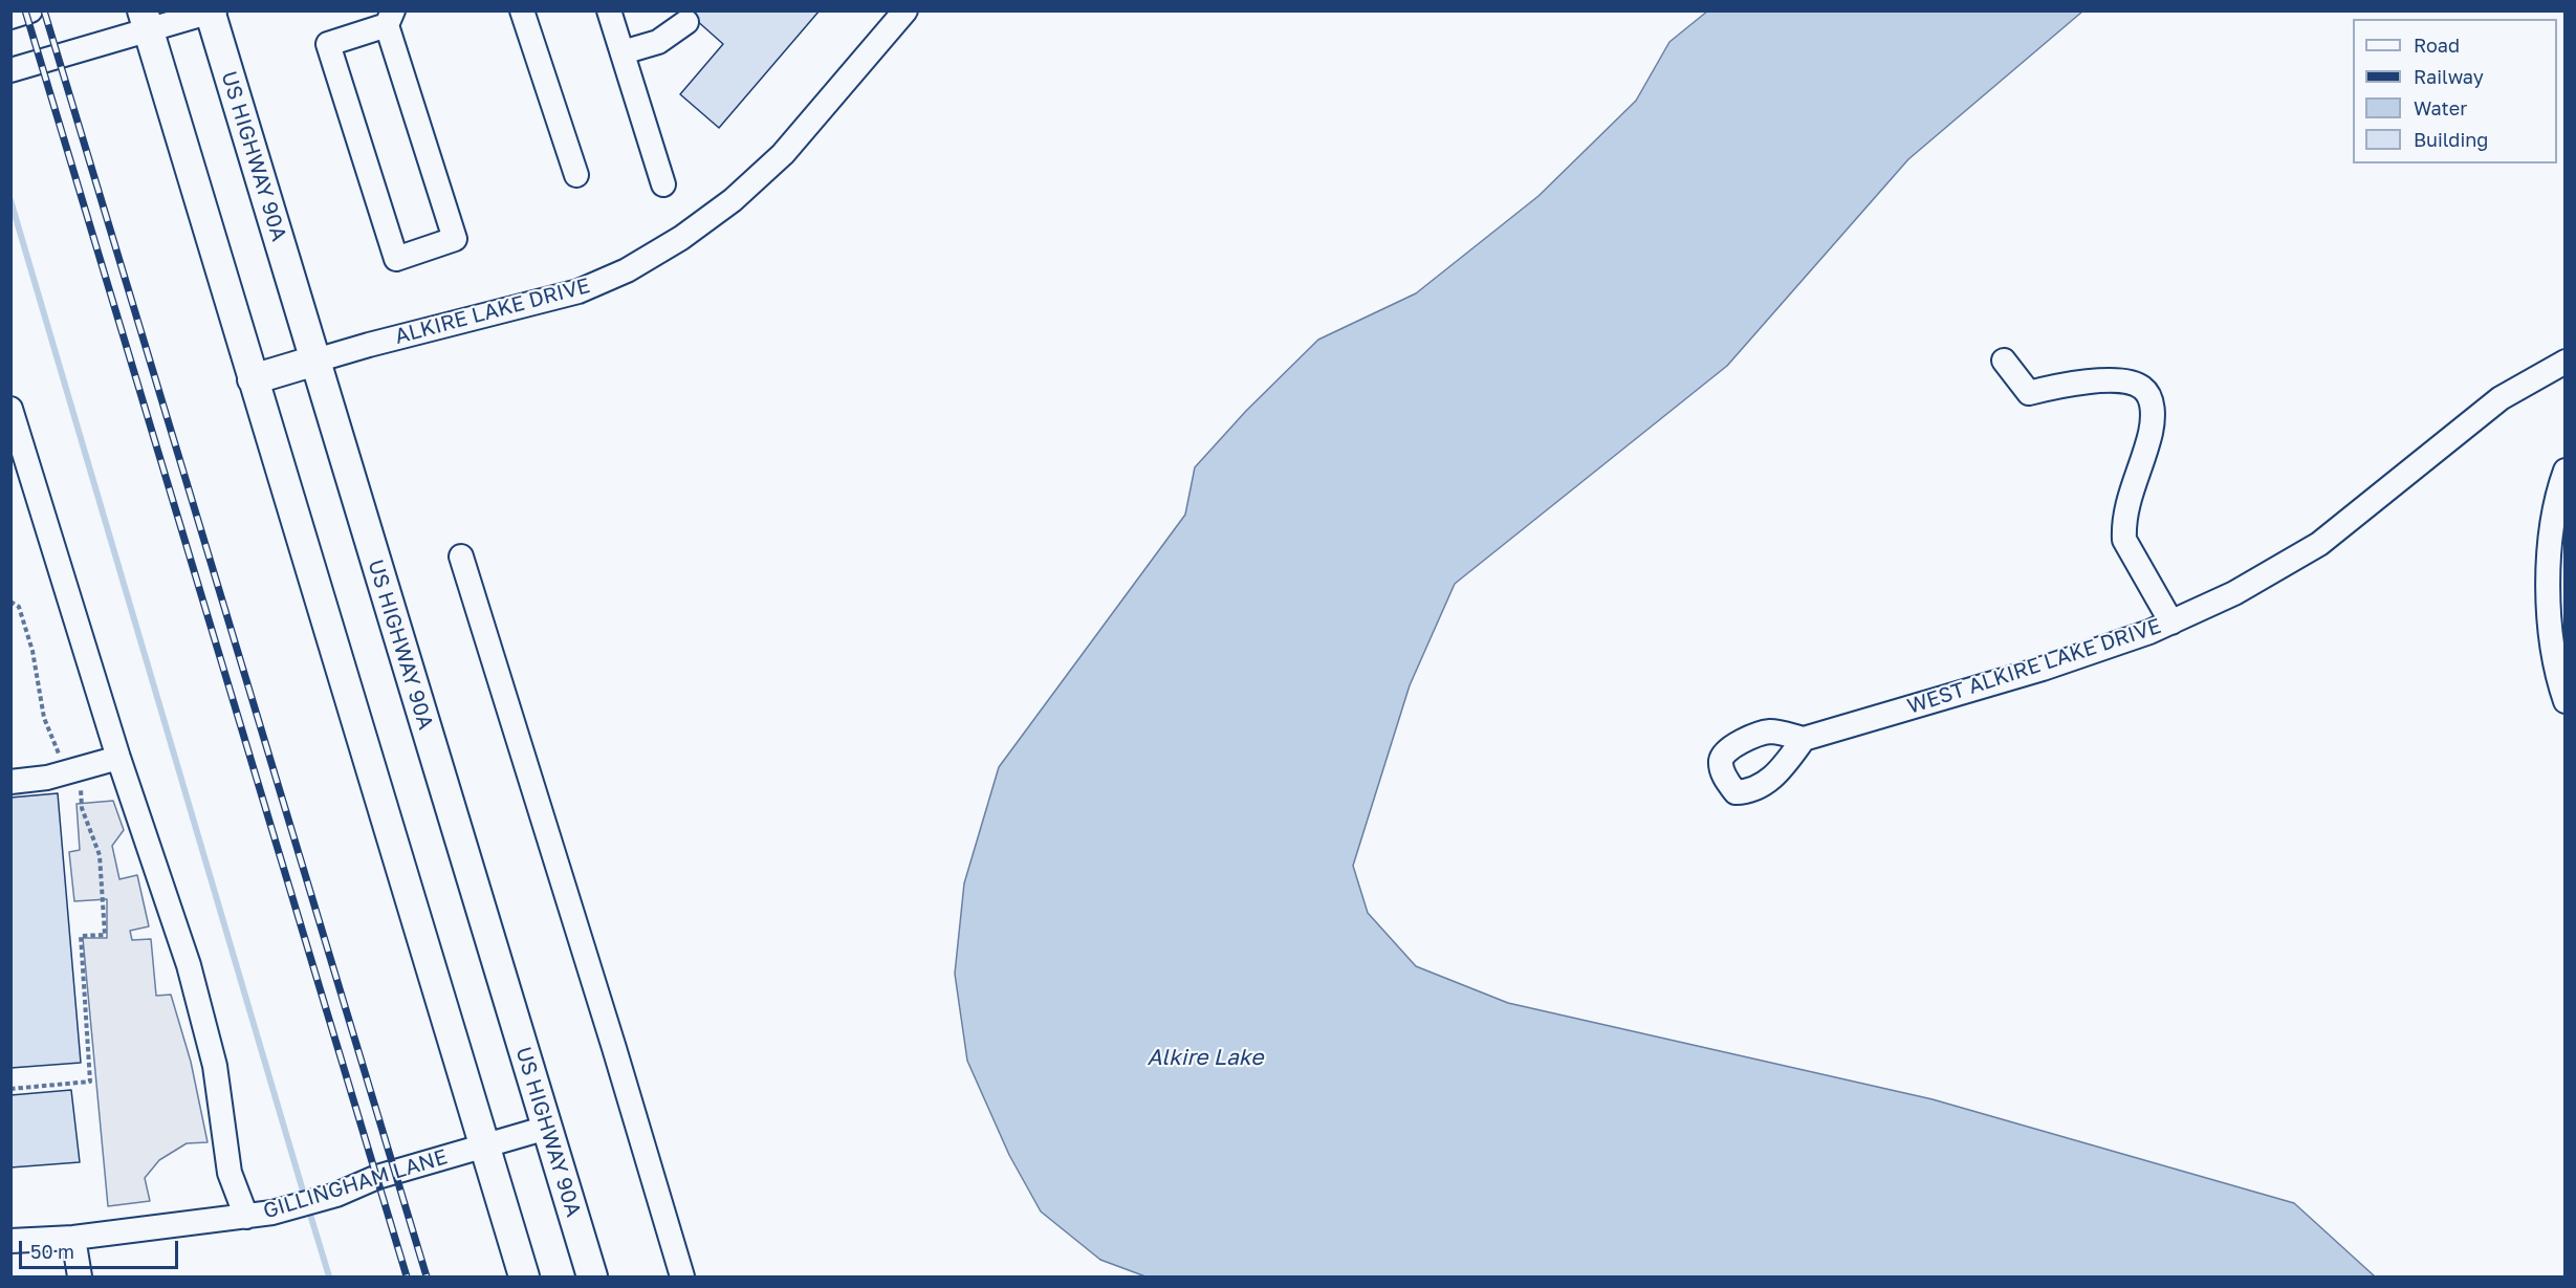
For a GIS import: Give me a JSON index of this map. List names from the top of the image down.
{
  "streets": {
    "main road": ["US HIGHWAY 90A"],
    "street": ["ALKIRE LAKE DRIVE", "WEST ALKIRE LAKE DRIVE", "GILLINGHAM LANE"]
  },
  "crossings": [
    ["US HIGHWAY 90A", "ALKIRE LAKE DRIVE"],
    ["US HIGHWAY 90A", "GILLINGHAM LANE"]
  ],
  "water": ["Alkire Lake"],
  "legend": [
    "Road",
    "Railway",
    "Water",
    "Building"
  ],
  "scale_bar": "50 m"
}
